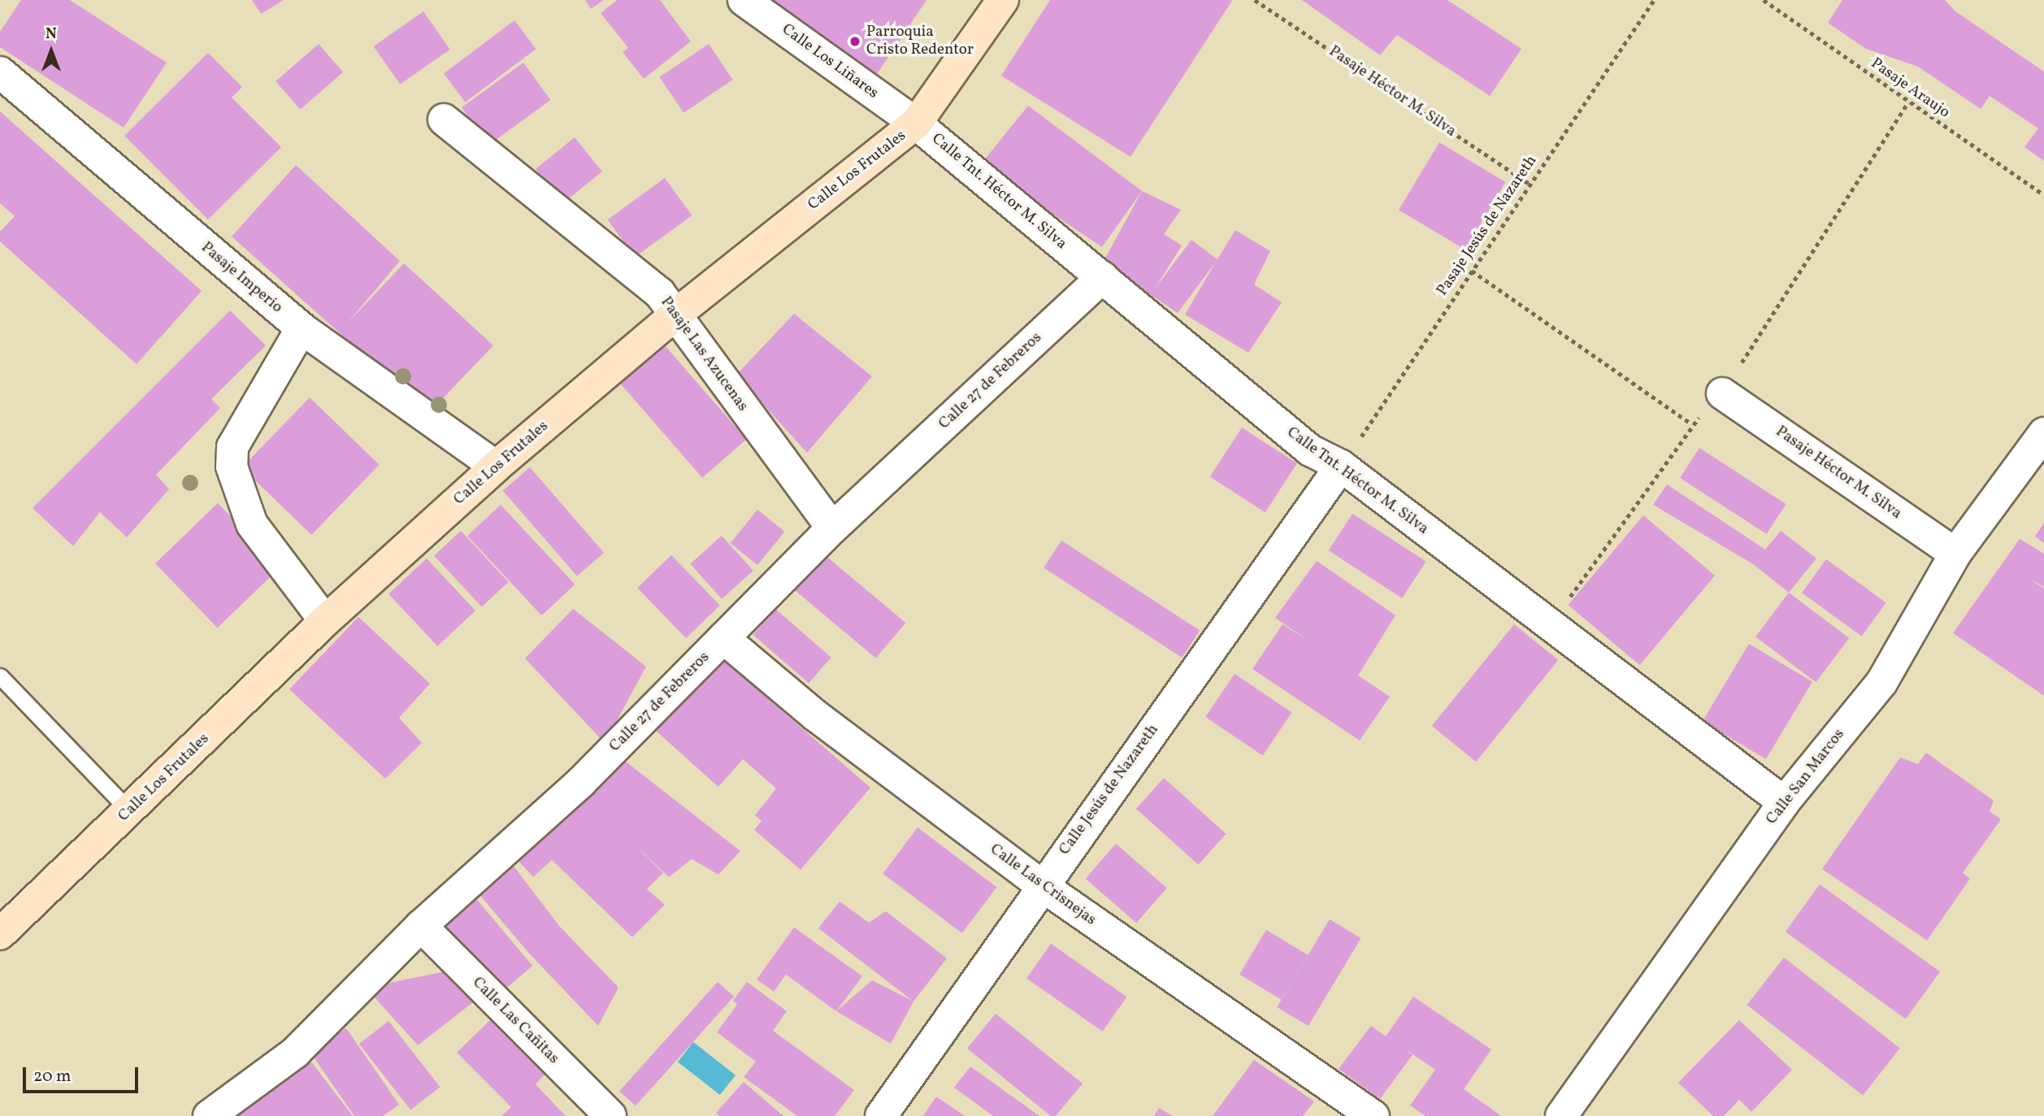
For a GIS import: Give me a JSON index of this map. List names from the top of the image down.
{
  "streets": {
    "street": [
      "Calle Los Liñares",
      "Pasaje Héctor M. Silva",
      "Calle Los Frutales",
      "Calle Tnt. Héctor M. Silva",
      "Pasaje Imperio",
      "Pasaje Las Azucenas",
      "Calle 27 de Febreros",
      "Calle San Marcos",
      "Calle Jesús de Nazareth",
      "Calle Las Crisnejas",
      "Calle Las Cañitas"
    ],
    "path": ["Pasaje Araujo", "Pasaje Jesús de Nazareth"]
  },
  "crossings": [
    ["Calle Los Liñares", "Calle Los Frutales"],
    ["Calle Los Liñares", "Calle Tnt. Héctor M. Silva"],
    ["Pasaje Héctor M. Silva", "Pasaje Jesús de Nazareth"],
    ["Pasaje Héctor M. Silva", "Calle San Marcos"],
    ["Calle Los Frutales", "Calle Tnt. Héctor M. Silva"],
    ["Calle Los Frutales", "Pasaje Imperio"],
    ["Calle Los Frutales", "Pasaje Las Azucenas"],
    ["Calle Tnt. Héctor M. Silva", "Pasaje Jesús de Nazareth"],
    ["Calle Tnt. Héctor M. Silva", "Calle 27 de Febreros"],
    ["Calle Tnt. Héctor M. Silva", "Calle San Marcos"],
    ["Calle Tnt. Héctor M. Silva", "Calle Jesús de Nazareth"],
    ["Pasaje Jesús de Nazareth", "Calle Jesús de Nazareth"],
    ["Pasaje Las Azucenas", "Calle 27 de Febreros"],
    ["Calle 27 de Febreros", "Calle Las Crisnejas"],
    ["Calle 27 de Febreros", "Calle Las Cañitas"],
    ["Calle Jesús de Nazareth", "Calle Las Crisnejas"]
  ],
  "places": ["Parroquia Cristo Redentor"],
  "scale_bar": "20 m",
  "north": "top"
}
